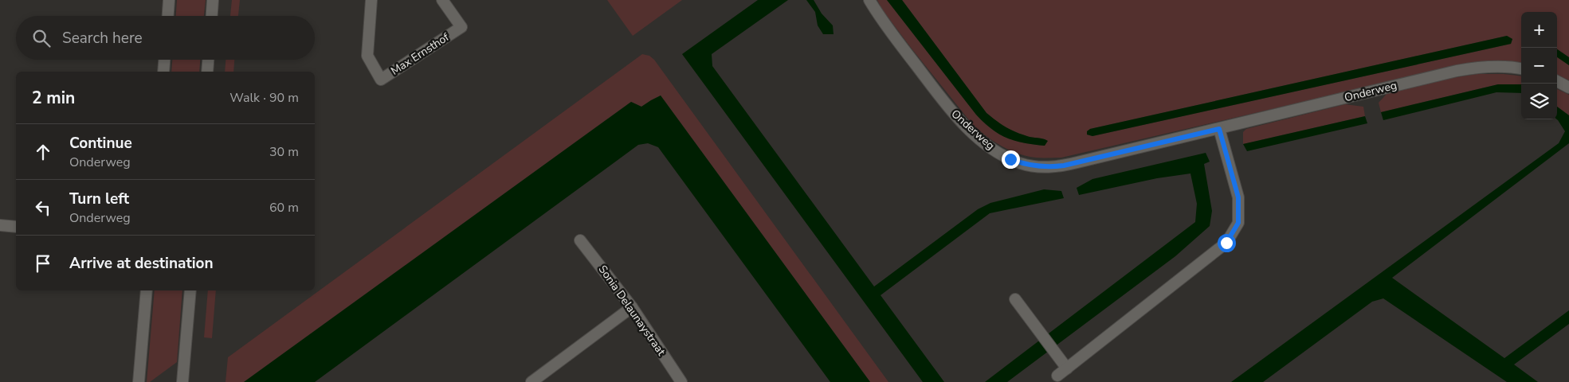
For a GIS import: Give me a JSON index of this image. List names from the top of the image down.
{
  "streets": {
    "street": ["Max Ernsthof", "Onderweg", "Sonia Delaunaystraat"]
  },
  "page": {
    "map_buttons": ["+", "−"],
    "search": "Search here",
    "heading": ["2 min", "Walk · 90 m"],
    "list": [
      ["Continue", "Onderweg", "30 m"],
      ["Turn left", "Onderweg", "60 m"],
      "Arrive at destination"
    ]
  }
}
